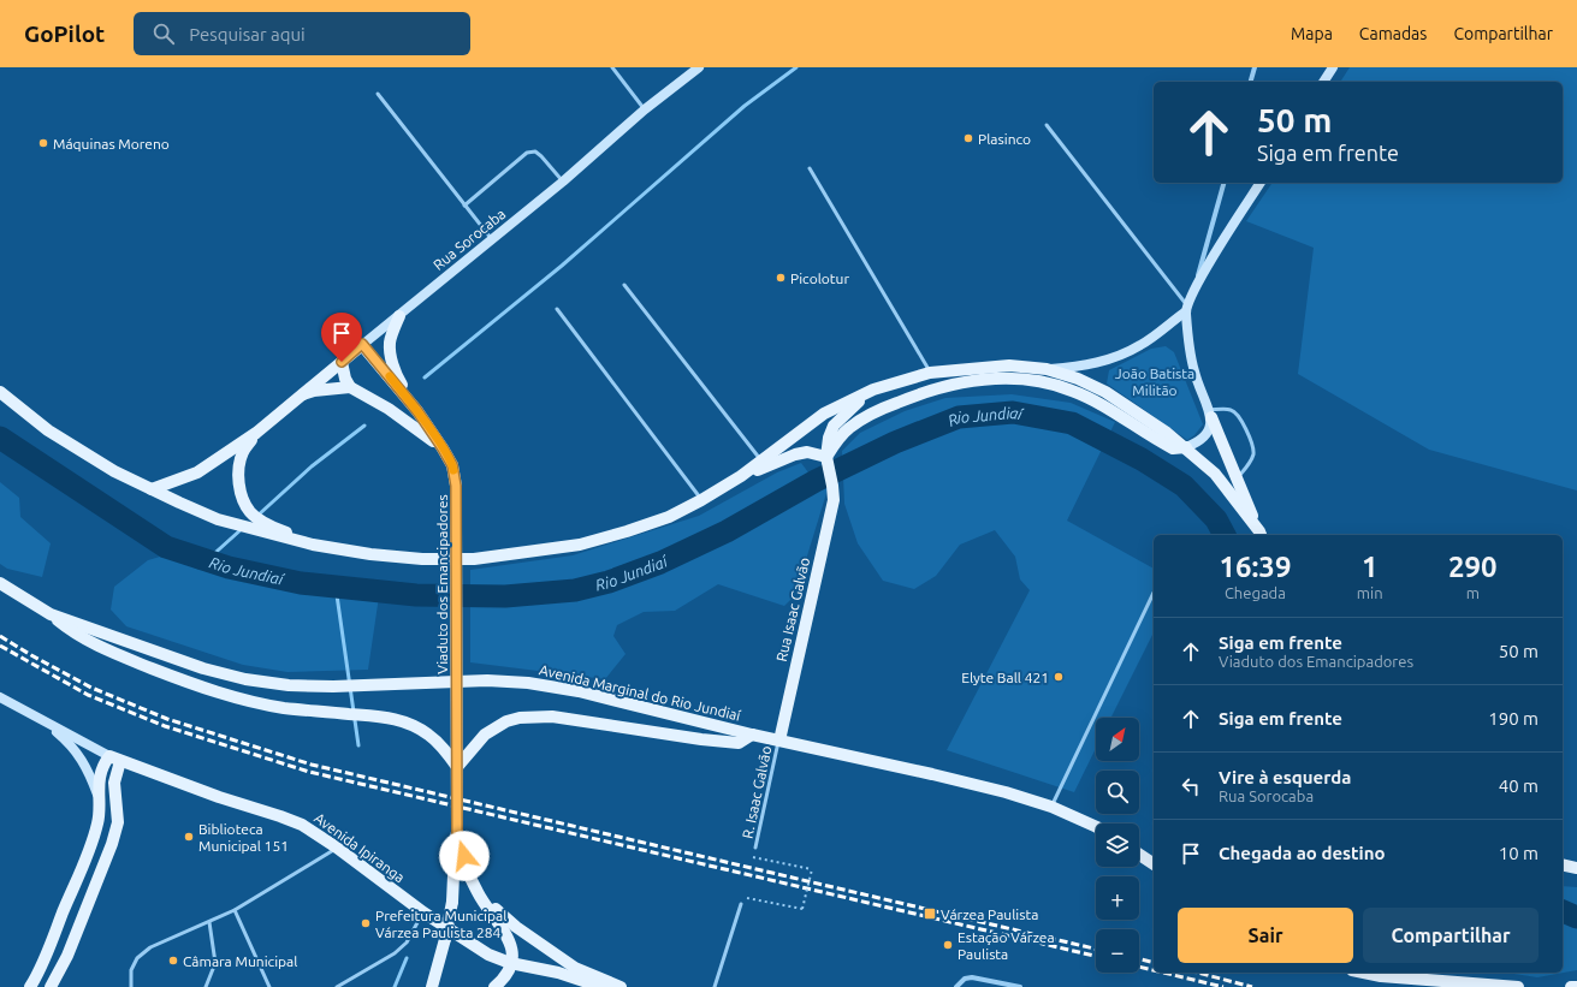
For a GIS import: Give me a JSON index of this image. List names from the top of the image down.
{
  "streets": {
    "main road": [
      "Rua Sorocaba",
      "Viaduto dos Emancipadores",
      "Rua Isaac Galvão",
      "Avenida Marginal do Rio Jundiaí",
      "Avenida Ipiranga"
    ],
    "lane": ["R. Isaac Galvão"]
  },
  "crossings": [
    ["Rua Isaac Galvão", "Avenida Marginal do Rio Jundiaí"],
    ["Rua Isaac Galvão", "R. Isaac Galvão"],
    ["Avenida Marginal do Rio Jundiaí", "R. Isaac Galvão"]
  ],
  "water": ["Rio Jundiaí"],
  "parks": ["João Batista Militão"],
  "places": {
    "other": [
      "Plasinco",
      "Máquinas Moreno",
      "Picolotur",
      "Elyte Ball 421",
      "Biblioteca Municipal 151",
      "Prefeitura Municipal Várzea Paulista 284",
      "Estação Várzea Paulista",
      "Câmara Municipal"
    ],
    "transit": ["Várzea Paulista"]
  },
  "north": "top right",
  "page": {
    "header": "GoPilot",
    "search": "Pesquisar aqui",
    "nav": ["Mapa", "Camadas", "Compartilhar"],
    "turn": ["50 m", "Siga em frente"],
    "eta": [
      "16:39",
      "Chegada",
      "1",
      "min",
      "290",
      "m"
    ],
    "list": [
      {
        "name": "Siga em frente",
        "note": "Viaduto dos Emancipadores",
        "value": "50 m"
      },
      {
        "name": "Siga em frente",
        "value": "190 m"
      },
      {
        "name": "Vire à esquerda",
        "note": "Rua Sorocaba",
        "value": "40 m"
      },
      {
        "name": "Chegada ao destino",
        "value": "10 m"
      }
    ],
    "map_buttons": ["+", "−"],
    "buttons": ["Sair", "Compartilhar"]
  }
}
